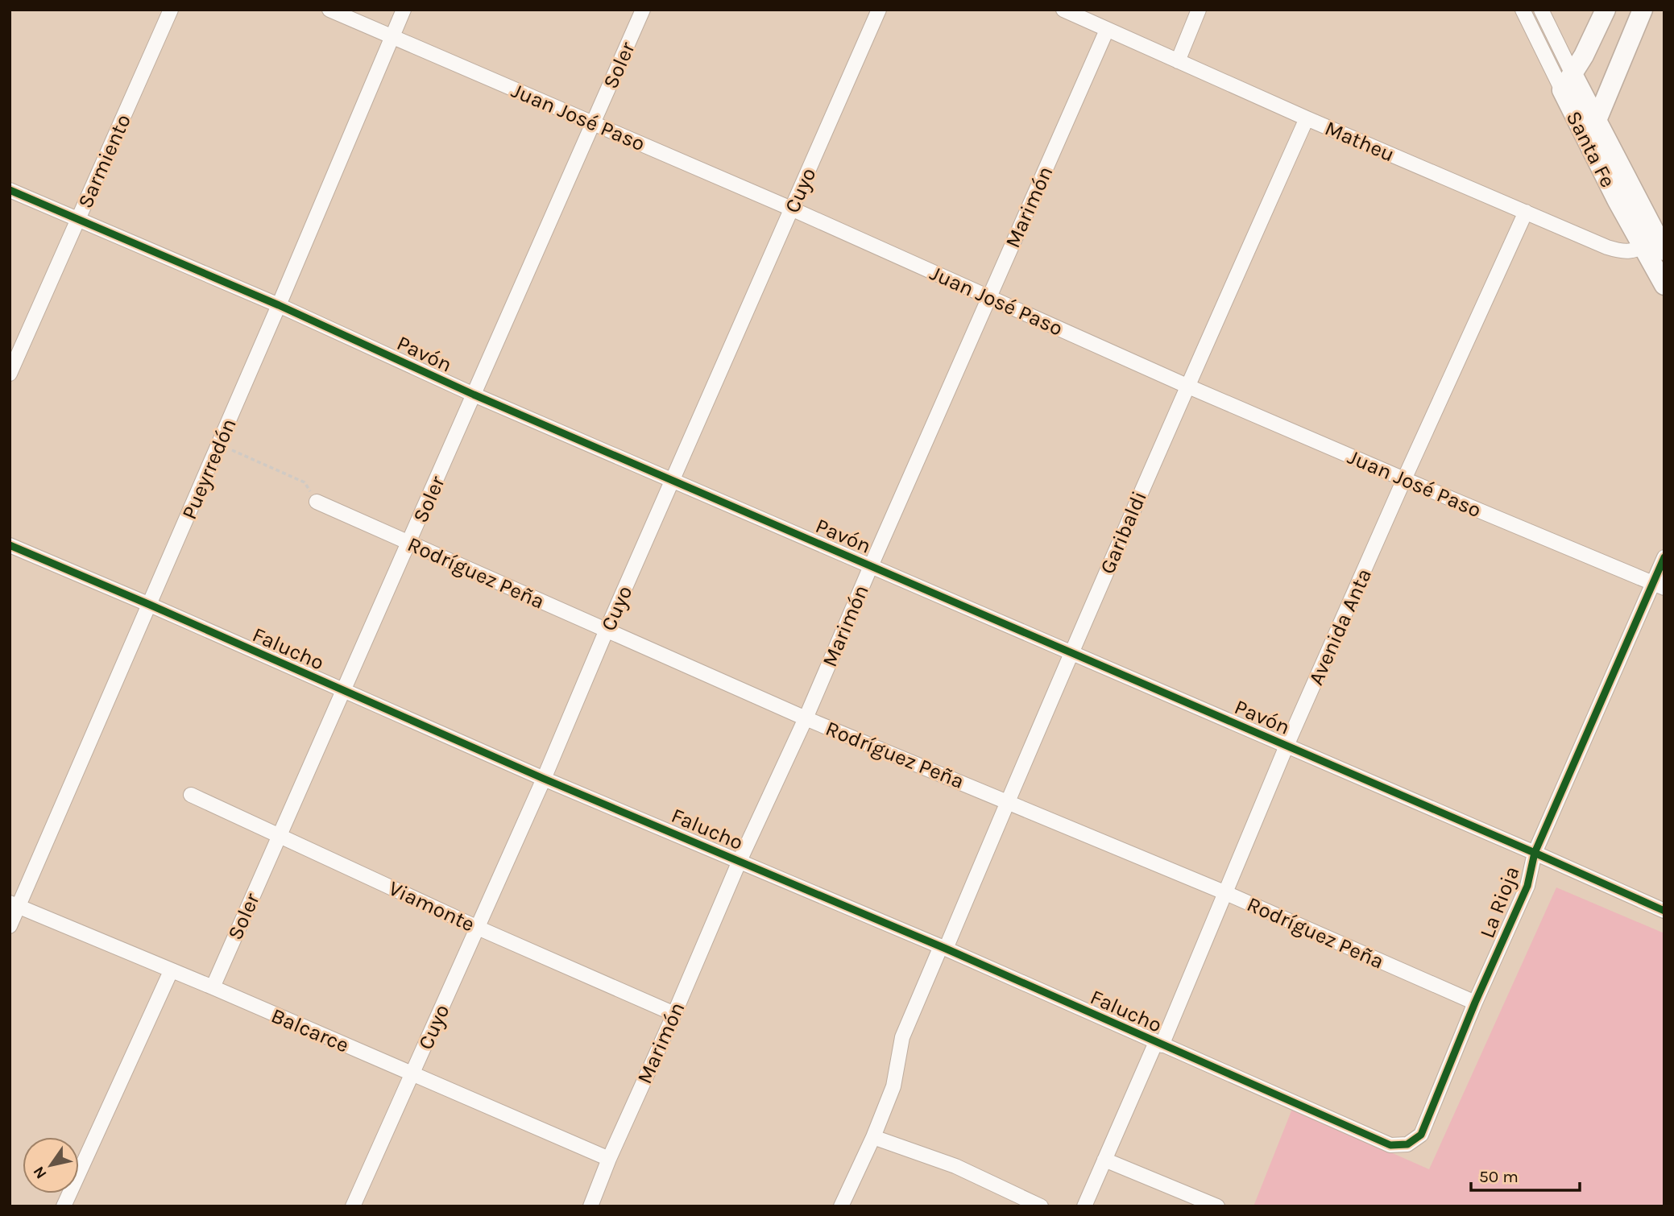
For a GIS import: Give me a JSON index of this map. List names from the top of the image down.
{
  "streets": {
    "main road": ["Santa Fe"],
    "street": [
      "Soler",
      "Juan José Paso",
      "Matheu",
      "Sarmiento",
      "Cuyo",
      "Marimón",
      "Pavón",
      "Pueyrredón",
      "Garibaldi",
      "Rodríguez Peña",
      "Avenida Anta",
      "Falucho",
      "La Rioja",
      "Viamonte",
      "Balcarce"
    ]
  },
  "crossings": [
    ["Soler", "Juan José Paso"],
    ["Soler", "Pavón"],
    ["Soler", "Rodríguez Peña"],
    ["Soler", "Falucho"],
    ["Soler", "Viamonte"],
    ["Soler", "Balcarce"],
    ["Juan José Paso", "Cuyo"],
    ["Juan José Paso", "Marimón"],
    ["Juan José Paso", "Pueyrredón"],
    ["Juan José Paso", "Garibaldi"],
    ["Juan José Paso", "Avenida Anta"],
    ["Juan José Paso", "La Rioja"],
    ["Matheu", "Santa Fe"],
    ["Matheu", "Marimón"],
    ["Matheu", "Garibaldi"],
    ["Matheu", "Avenida Anta"],
    ["Sarmiento", "Pavón"],
    ["Cuyo", "Pavón"],
    ["Cuyo", "Rodríguez Peña"],
    ["Cuyo", "Falucho"],
    ["Cuyo", "Viamonte"],
    ["Cuyo", "Balcarce"],
    ["Marimón", "Pavón"],
    ["Marimón", "Rodríguez Peña"],
    ["Marimón", "Falucho"],
    ["Marimón", "Viamonte"],
    ["Marimón", "Balcarce"],
    ["Pavón", "Pueyrredón"],
    ["Pavón", "Garibaldi"],
    ["Pavón", "Avenida Anta"],
    ["Pavón", "La Rioja"],
    ["Pueyrredón", "Falucho"],
    ["Pueyrredón", "Balcarce"],
    ["Garibaldi", "Rodríguez Peña"],
    ["Garibaldi", "Falucho"],
    ["Rodríguez Peña", "Avenida Anta"],
    ["Rodríguez Peña", "La Rioja"],
    ["Avenida Anta", "Falucho"],
    ["Falucho", "La Rioja"]
  ],
  "scale_bar": "50 m",
  "north": "bottom left"
}
